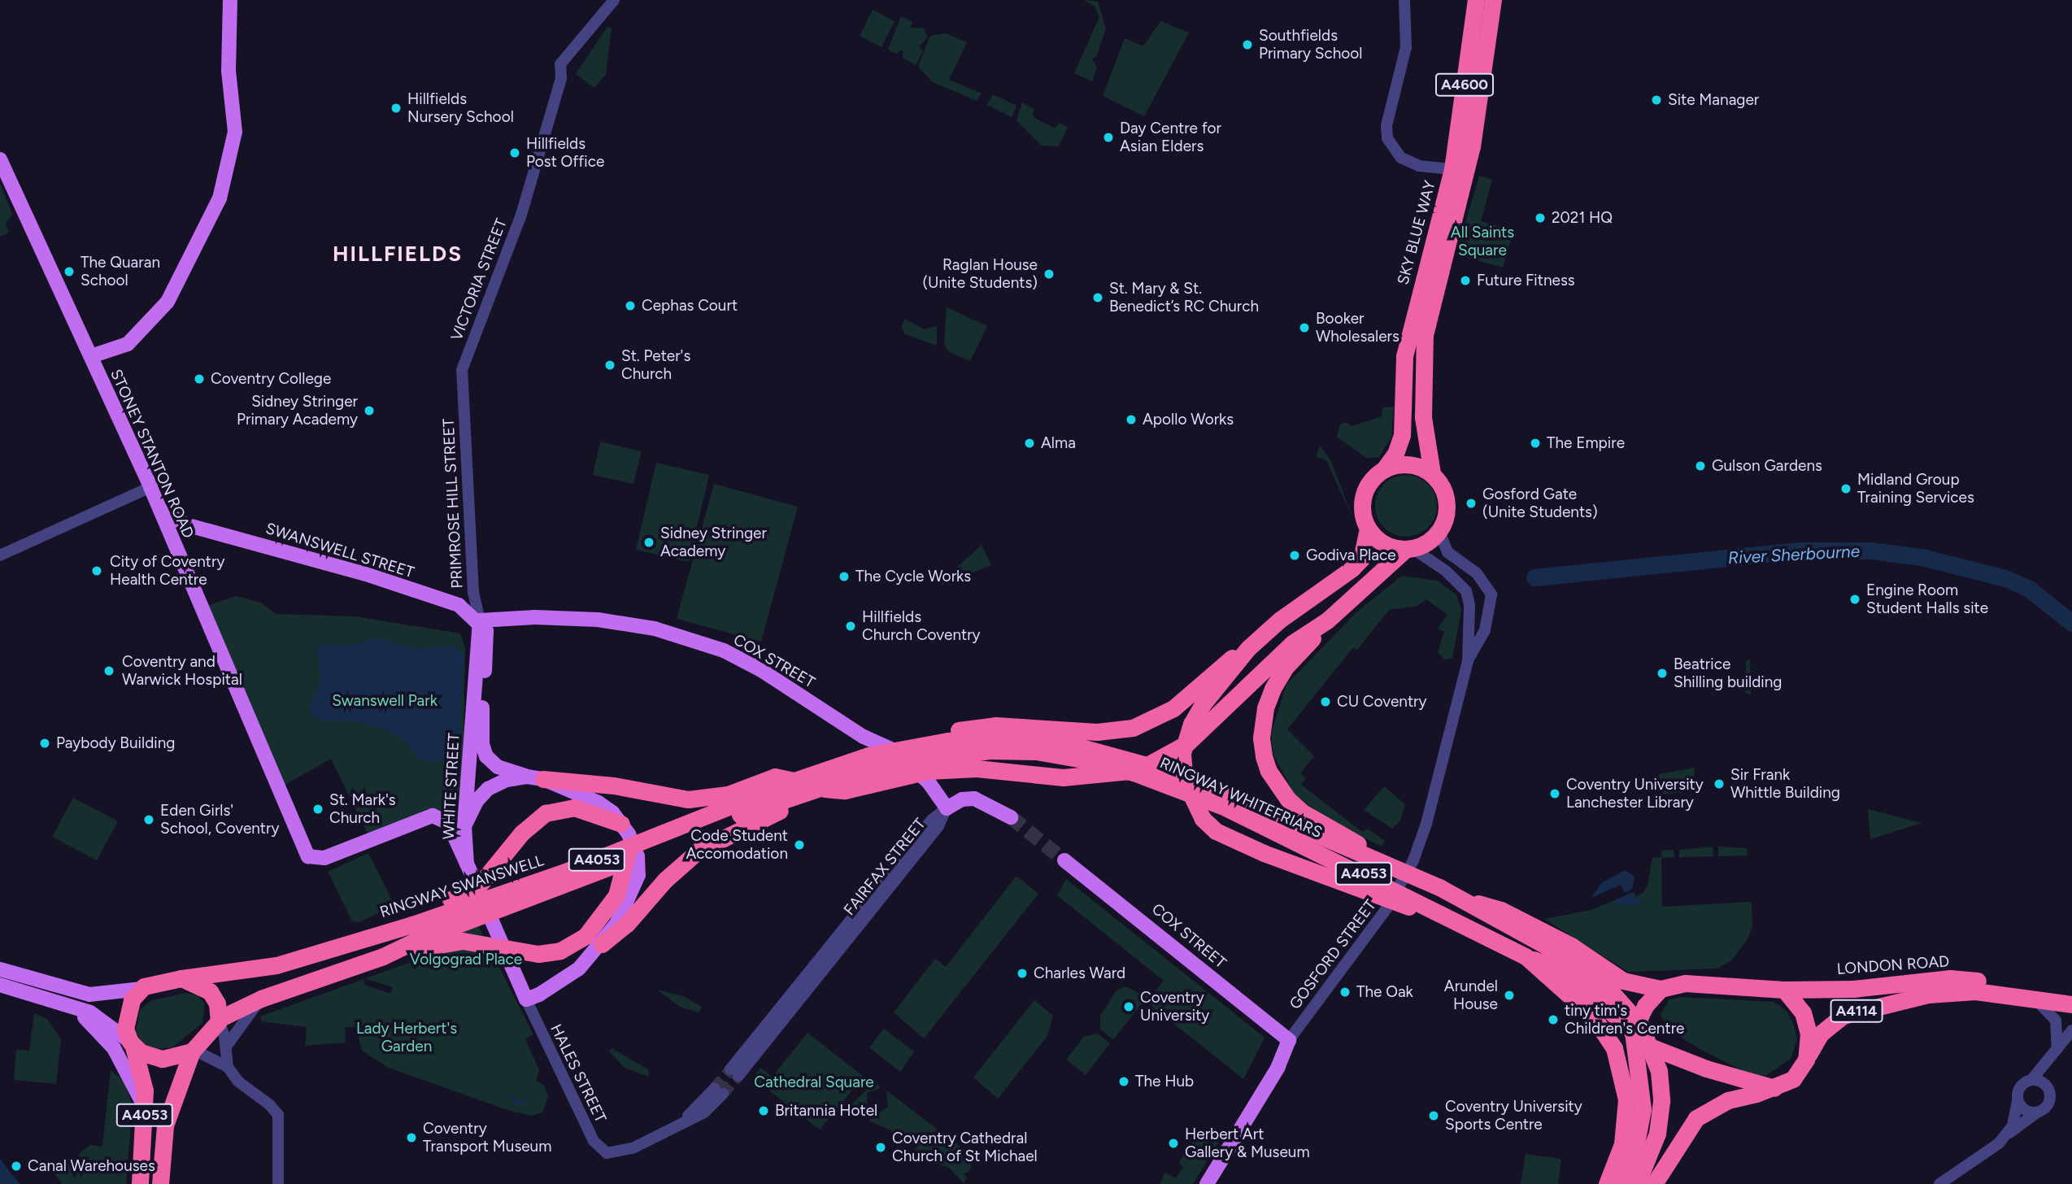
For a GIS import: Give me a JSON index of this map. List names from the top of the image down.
{
  "streets": {
    "highway": [
      "A4600",
      "SKY BLUE WAY",
      "RINGWAY WHITEFRIARS",
      "A4053",
      "RINGWAY SWANSWELL",
      "LONDON ROAD",
      "A4114"
    ],
    "main road": [
      "STONEY STANTON ROAD",
      "SWANSWELL STREET",
      "COX STREET",
      "WHITE STREET"
    ],
    "street": [
      "VICTORIA STREET",
      "PRIMROSE HILL STREET",
      "FAIRFAX STREET",
      "GOSFORD STREET",
      "HALES STREET"
    ]
  },
  "crossings": [
    ["A4600", "SKY BLUE WAY"],
    ["A4600", "GOSFORD STREET"],
    ["SKY BLUE WAY", "GOSFORD STREET"],
    ["VICTORIA STREET", "PRIMROSE HILL STREET"],
    ["STONEY STANTON ROAD", "SWANSWELL STREET"],
    ["STONEY STANTON ROAD", "WHITE STREET"],
    ["STONEY STANTON ROAD", "HALES STREET"],
    ["PRIMROSE HILL STREET", "SWANSWELL STREET"],
    ["PRIMROSE HILL STREET", "COX STREET"],
    ["PRIMROSE HILL STREET", "WHITE STREET"],
    ["SWANSWELL STREET", "COX STREET"],
    ["SWANSWELL STREET", "WHITE STREET"],
    ["COX STREET", "WHITE STREET"],
    ["COX STREET", "FAIRFAX STREET"],
    ["COX STREET", "GOSFORD STREET"],
    ["WHITE STREET", "HALES STREET"],
    ["RINGWAY WHITEFRIARS", "A4053"],
    ["RINGWAY WHITEFRIARS", "RINGWAY SWANSWELL"],
    ["A4053", "RINGWAY SWANSWELL"]
  ],
  "districts": ["HILLFIELDS"],
  "water": ["River Sherbourne"],
  "parks": [
    "All Saints Square",
    "Swanswell Park",
    "Volgograd Place",
    "Lady Herbert's Garden",
    "Cathedral Square"
  ],
  "places": [
    "Southfields Primary School",
    "Site Manager",
    "Hillfields Nursery School",
    "Day Centre for Asian Elders",
    "Hillfields Post Office",
    "2021 HQ",
    "The Quaran School",
    "Raglan House (Unite Students)",
    "Future Fitness",
    "St. Mary & St. Benedict’s RC Church",
    "Cephas Court",
    "Booker Wholesalers",
    "St. Peter's Church",
    "Coventry College",
    "Sidney Stringer Primary Academy",
    "Apollo Works",
    "Alma",
    "The Empire",
    "Gulson Gardens",
    "Midland Group Training Services",
    "Gosford Gate (Unite Students)",
    "Sidney Stringer Academy",
    "Godiva Place",
    "City of Coventry Health Centre",
    "The Cycle Works",
    "Engine Room Student Halls site",
    "Hillfields Church Coventry",
    "Coventry and Warwick Hospital",
    "Beatrice Shilling building",
    "CU Coventry",
    "Paybody Building",
    "Sir Frank Whittle Building",
    "Coventry University Lanchester Library",
    "St. Mark's Church",
    "Eden Girls' School, Coventry",
    "Code Student Accomodation",
    "Charles Ward",
    "The Oak",
    "Arundel House",
    "Coventry University",
    "tiny tim's Children's Centre",
    "The Hub",
    "Britannia Hotel",
    "Coventry University Sports Centre",
    "Coventry Transport Museum",
    "Herbert Art Gallery & Museum",
    "Coventry Cathedral Church of St Michael",
    "Canal Warehouses"
  ]
}
